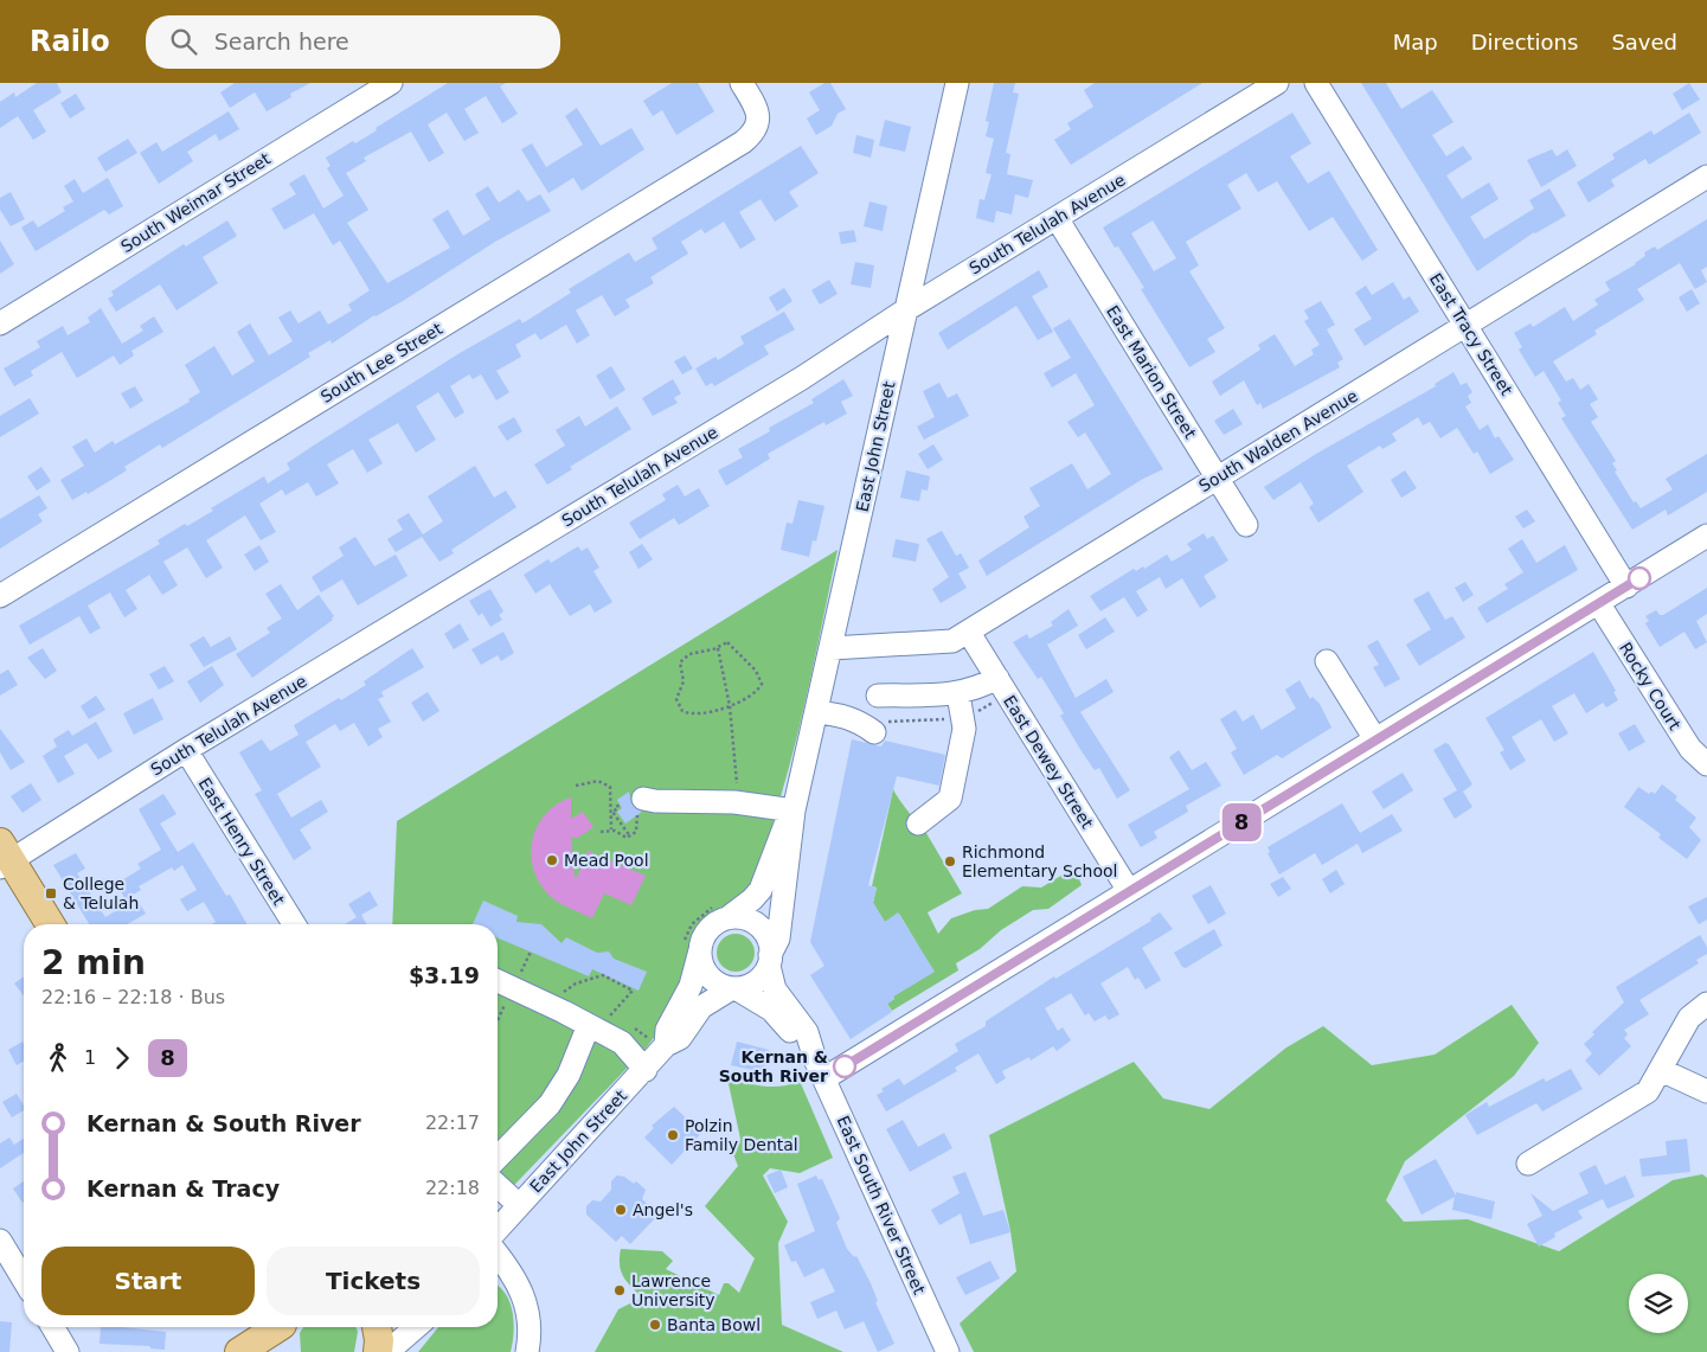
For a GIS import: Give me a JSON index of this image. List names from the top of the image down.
{
  "streets": {
    "street": [
      "South Weimar Street",
      "South Telulah Avenue",
      "East Tracy Street",
      "South Lee Street",
      "East Marion Street",
      "South Walden Avenue",
      "East John Street",
      "Rocky Court",
      "East Dewey Street",
      "East Henry Street",
      "East South River Street"
    ]
  },
  "crossings": [
    ["South Telulah Avenue", "East Marion Street"],
    ["South Telulah Avenue", "East John Street"],
    ["South Telulah Avenue", "East Henry Street"],
    ["East Tracy Street", "South Walden Avenue"],
    ["East Marion Street", "South Walden Avenue"],
    ["South Walden Avenue", "East John Street"],
    ["South Walden Avenue", "East Dewey Street"],
    ["East John Street", "East South River Street"]
  ],
  "places": {
    "other": [
      "Mead Pool",
      "Richmond Elementary School",
      "Kernan & South River",
      "Polzin Family Dental",
      "Angel's",
      "Lawrence University",
      "Banta Bowl"
    ],
    "transit": ["College & Telulah"]
  },
  "lines": ["bus line 8"],
  "page": {
    "header": "Railo",
    "search": "Search here",
    "nav": ["Map", "Directions", "Saved"],
    "on_map": "8",
    "heading": ["2 min", "22:16 – 22:18 · Bus", "$3.19"],
    "legs": ["1", "8"],
    "list": [
      {
        "name": "Kernan & South River",
        "value": "22:17"
      },
      {
        "name": "Kernan & Tracy",
        "value": "22:18"
      }
    ],
    "buttons": ["Start", "Tickets"]
  }
}
